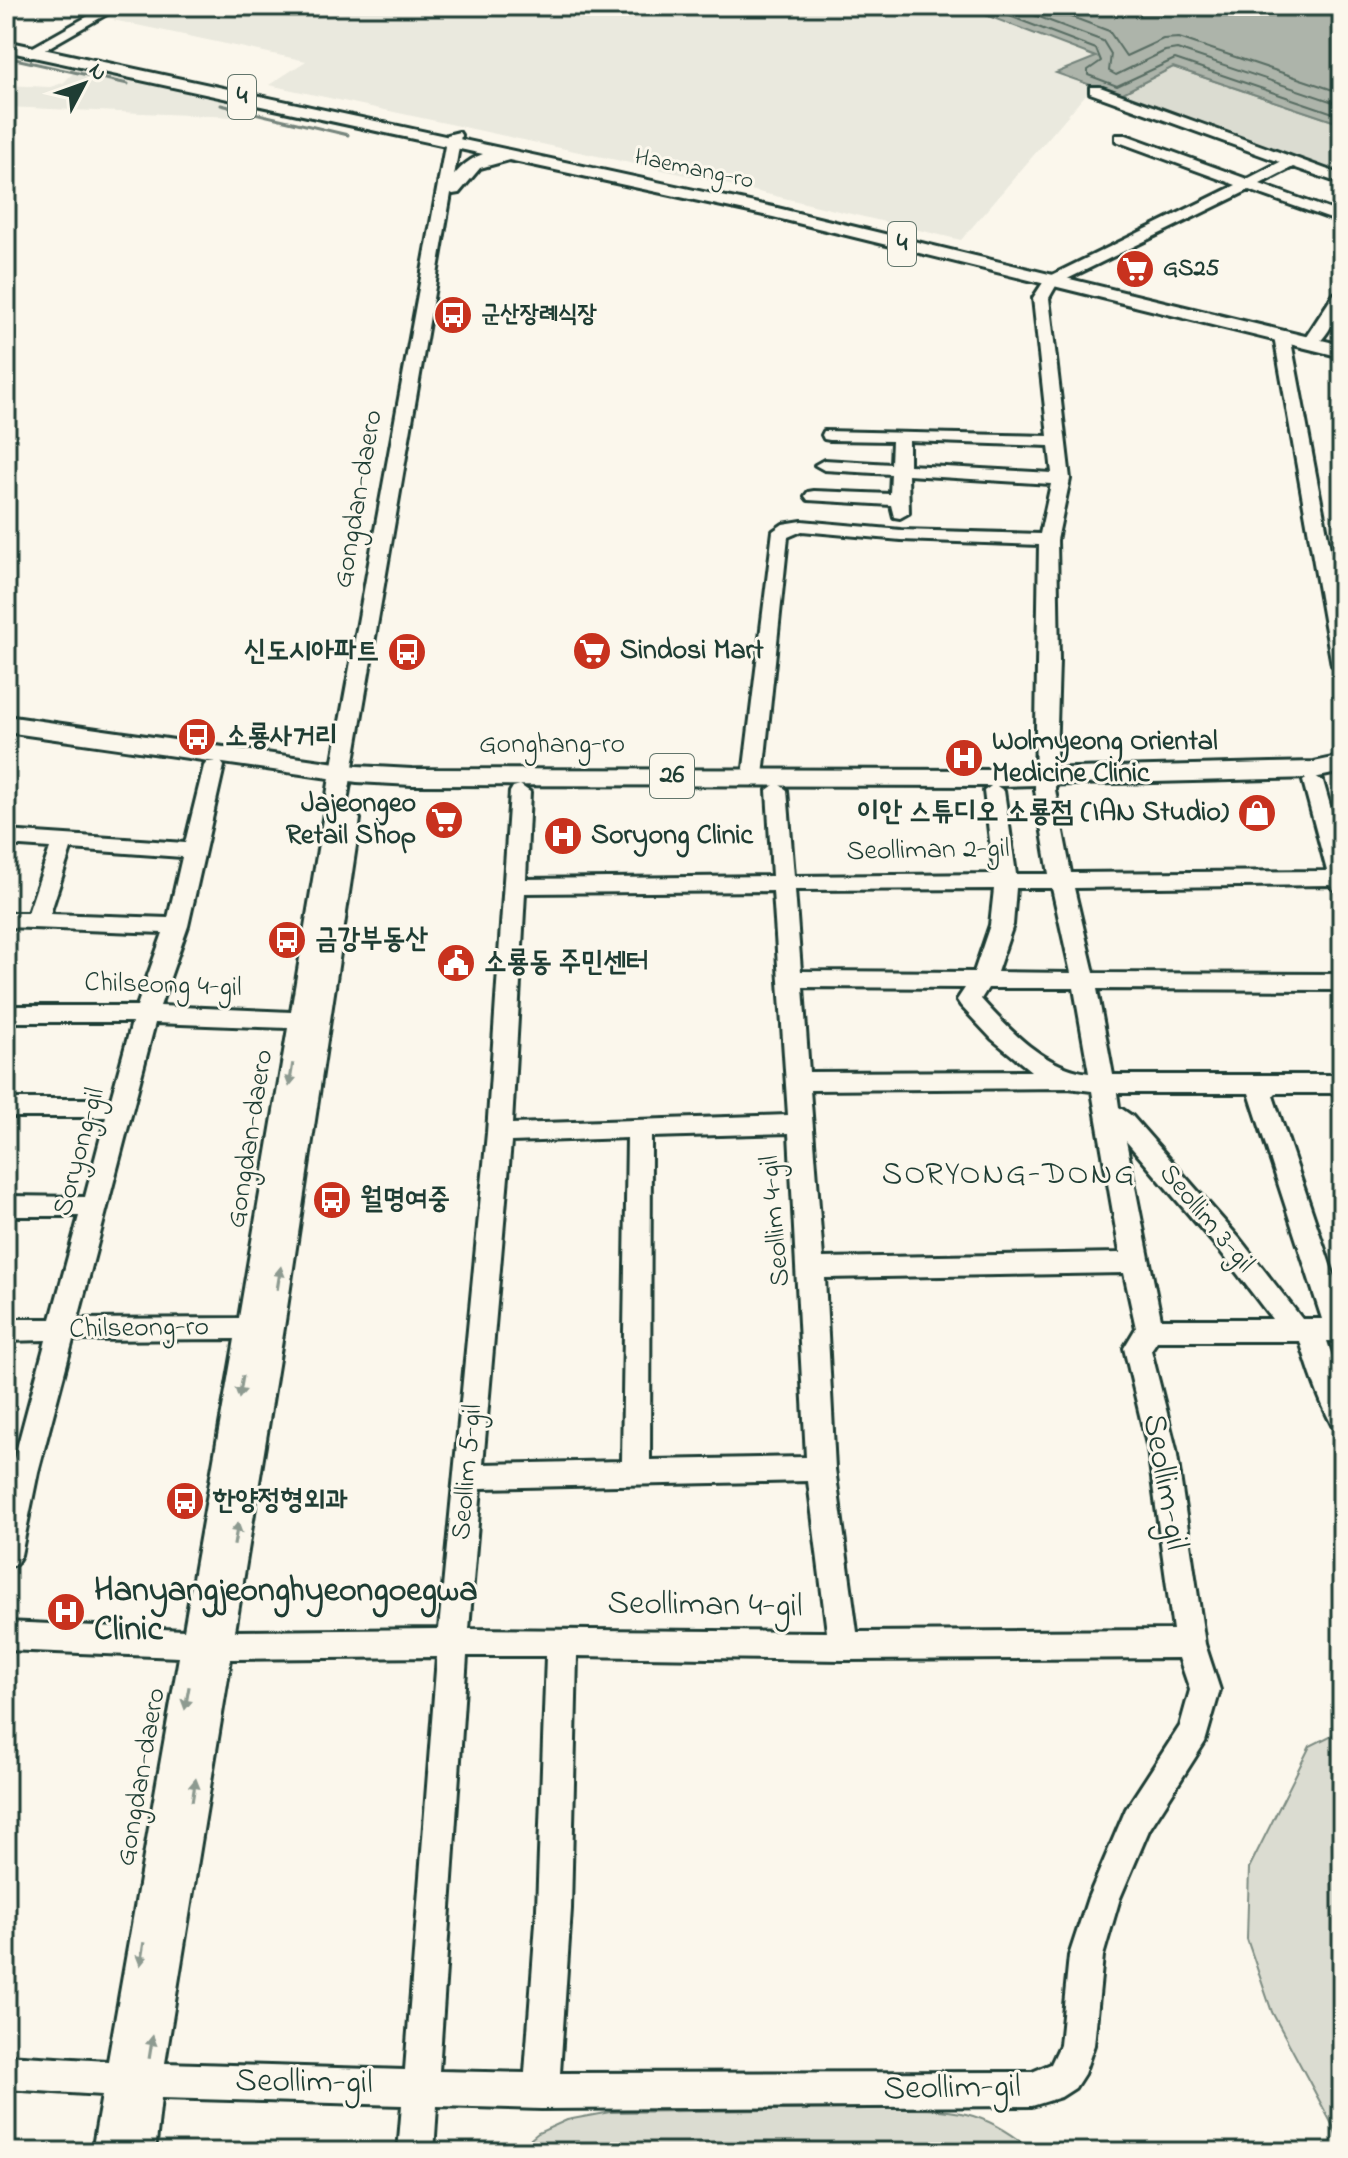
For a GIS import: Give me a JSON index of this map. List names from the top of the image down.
{
  "streets": {
    "main road": [
      "4",
      "Haemang-ro",
      "Gonghang-ro",
      "26"
    ],
    "street": [
      "Gongdan-daero",
      "Seolliman 2-gil",
      "Chilseong 4-gil",
      "Soryong-gil",
      "Seollim 3-gil",
      "Seollim 4-gil",
      "Chilseong-ro",
      "Seollim 5-gil",
      "Seollim-gil",
      "Seolliman 4-gil"
    ]
  },
  "crossings": [
    ["4", "Haemang-ro"],
    ["Haemang-ro", "Gongdan-daero"],
    ["Haemang-ro", "Seollim-gil"],
    ["Gongdan-daero", "Gonghang-ro"],
    ["Gongdan-daero", "Chilseong 4-gil"],
    ["Gongdan-daero", "Chilseong-ro"],
    ["Gongdan-daero", "Seollim-gil"],
    ["Gongdan-daero", "Seolliman 4-gil"],
    ["Gonghang-ro", "Soryong-gil"],
    ["Gonghang-ro", "Seollim 4-gil"],
    ["Gonghang-ro", "Seollim 5-gil"],
    ["Gonghang-ro", "Seollim-gil"],
    ["Seolliman 2-gil", "Seollim 4-gil"],
    ["Seolliman 2-gil", "Seollim 5-gil"],
    ["Seolliman 2-gil", "Seollim-gil"],
    ["Chilseong 4-gil", "Soryong-gil"],
    ["Soryong-gil", "Chilseong-ro"],
    ["Seollim 3-gil", "Seollim-gil"],
    ["Seollim 4-gil", "Seolliman 4-gil"],
    ["Seollim 5-gil", "Seollim-gil"],
    ["Seollim 5-gil", "Seolliman 4-gil"],
    ["Seollim-gil", "Seolliman 4-gil"]
  ],
  "districts": ["SORYONG-DONG"],
  "places": {
    "supermarket": ["GS25", "Sindosi Mart", "Jajeongeo Retail Shop"],
    "bus stop": [
      "군산장례식장",
      "신도시아파트",
      "소룡사거리",
      "금강부동산",
      "월명여중",
      "한양정형외과"
    ],
    "hospital": ["Wolmyeong Oriental Medicine Clinic", "Soryong Clinic", "Hanyangjeonghyeongoegwa Clinic"],
    "shop": ["이안 스튜디오 소룡점 (IAN Studio)"],
    "public building": ["소룡동 주민센터"]
  },
  "north": "top right"
}
